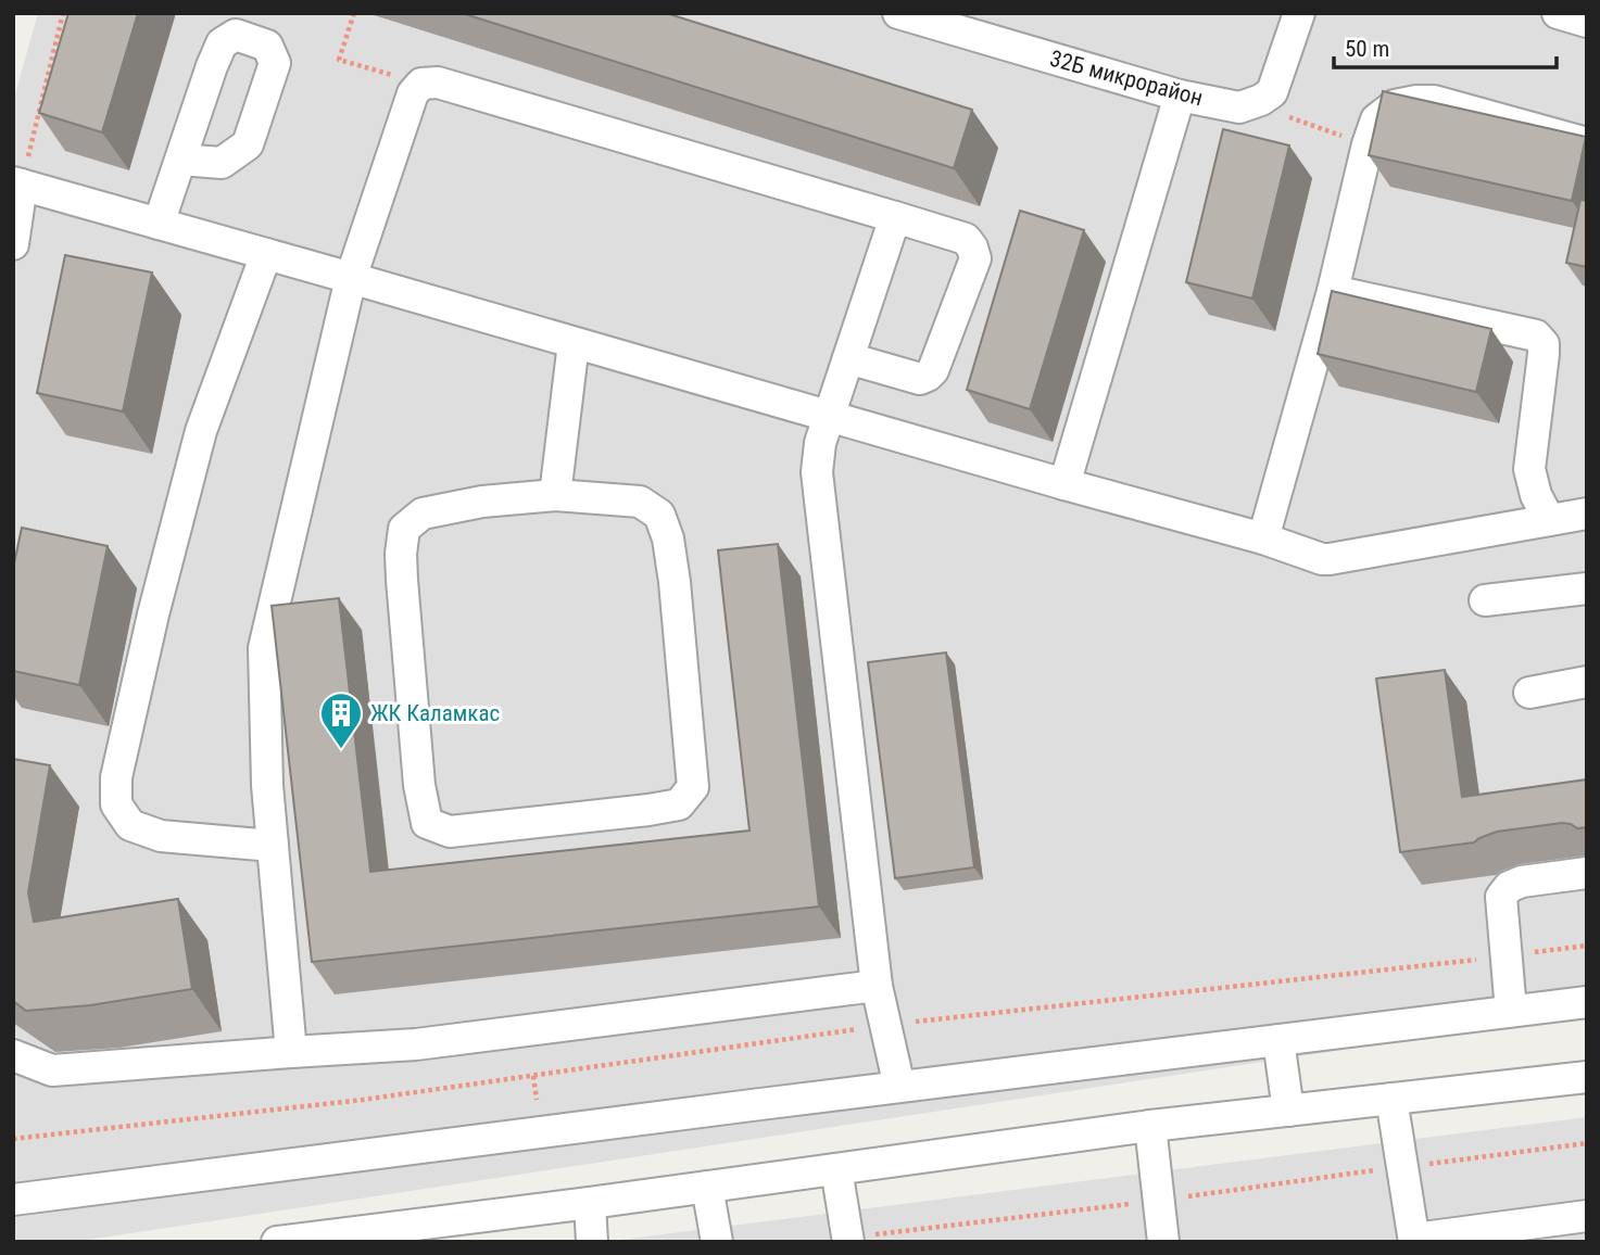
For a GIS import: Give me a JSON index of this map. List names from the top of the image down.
{
  "streets": {
    "street": ["32Б микрорайон"]
  },
  "places": {
    "building": ["ЖК Каламкас"]
  },
  "scale_bar": "50 m"
}
